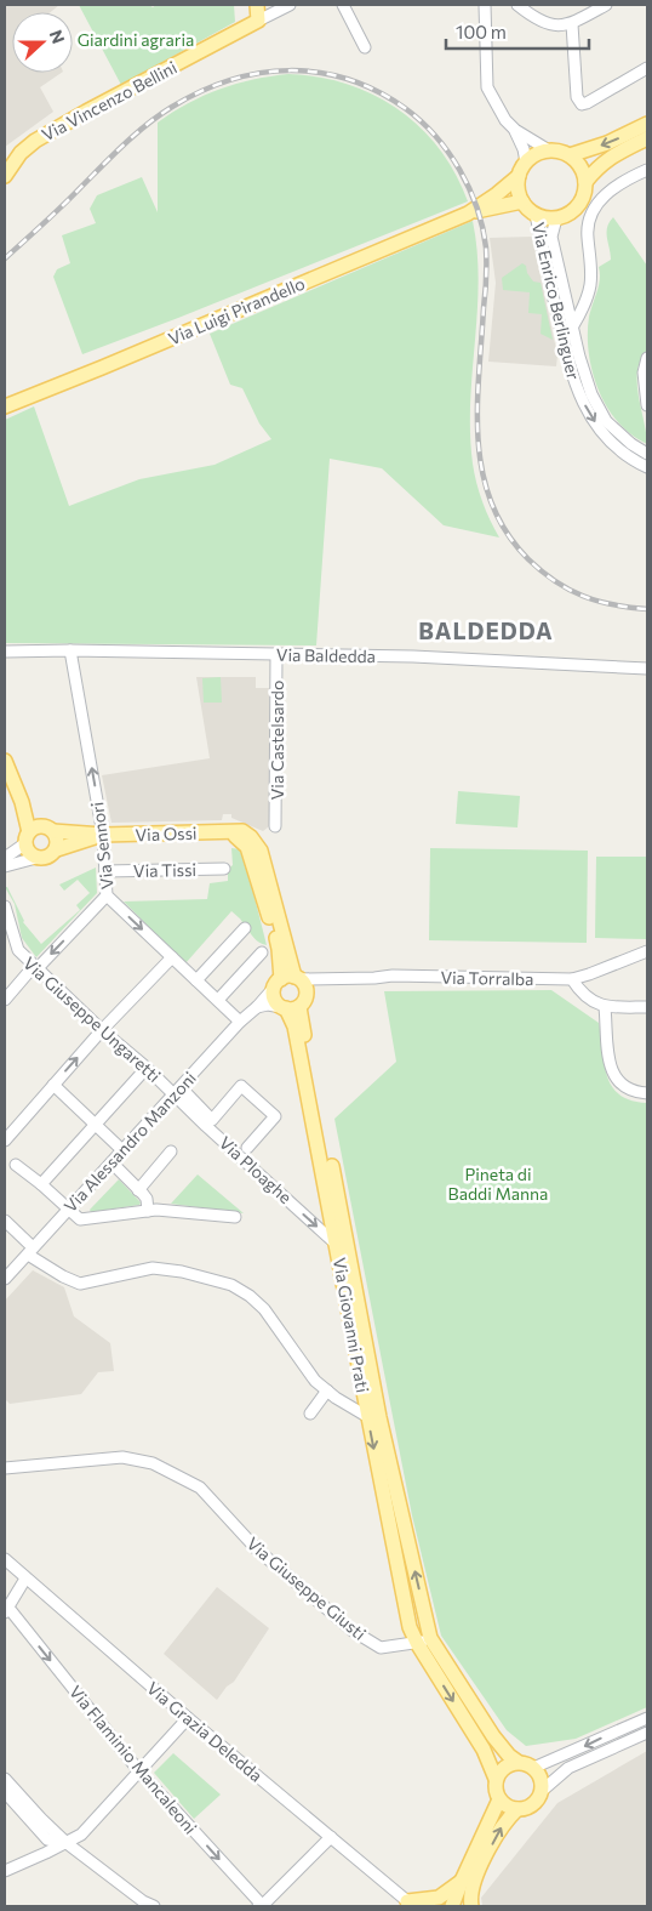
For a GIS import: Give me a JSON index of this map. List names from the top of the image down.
{
  "streets": {
    "main road": [
      "Via Vincenzo Bellini",
      "Via Luigi Pirandello",
      "Via Ossi",
      "Via Giovanni Prati"
    ],
    "street": [
      "Via Enrico Berlinguer",
      "Via Baldedda",
      "Via Castelsardo",
      "Via Sennori",
      "Via Tissi",
      "Via Torralba",
      "Via Giuseppe Ungaretti",
      "Via Alessandro Manzoni",
      "Via Ploaghe",
      "Via Giuseppe Giusti",
      "Via Grazia Deledda",
      "Via Flaminio Mancaleoni"
    ]
  },
  "crossings": [
    ["Via Enrico Berlinguer", "Via Luigi Pirandello"],
    ["Via Baldedda", "Via Castelsardo"],
    ["Via Baldedda", "Via Sennori"],
    ["Via Ossi", "Via Sennori"],
    ["Via Ossi", "Via Torralba"],
    ["Via Ossi", "Via Alessandro Manzoni"],
    ["Via Sennori", "Via Tissi"],
    ["Via Sennori", "Via Alessandro Manzoni"],
    ["Via Torralba", "Via Alessandro Manzoni"],
    ["Via Giuseppe Ungaretti", "Via Alessandro Manzoni"],
    ["Via Giuseppe Ungaretti", "Via Ploaghe"],
    ["Via Alessandro Manzoni", "Via Ploaghe"],
    ["Via Ploaghe", "Via Giovanni Prati"],
    ["Via Giovanni Prati", "Via Giuseppe Giusti"]
  ],
  "one_way": ["Via Ploaghe", "Via Flaminio Mancaleoni"],
  "districts": ["BALDEDDA"],
  "parks": ["Giardini agraria", "Pineta di Baddi Manna"],
  "scale_bar": "100 m",
  "north": "right"
}
